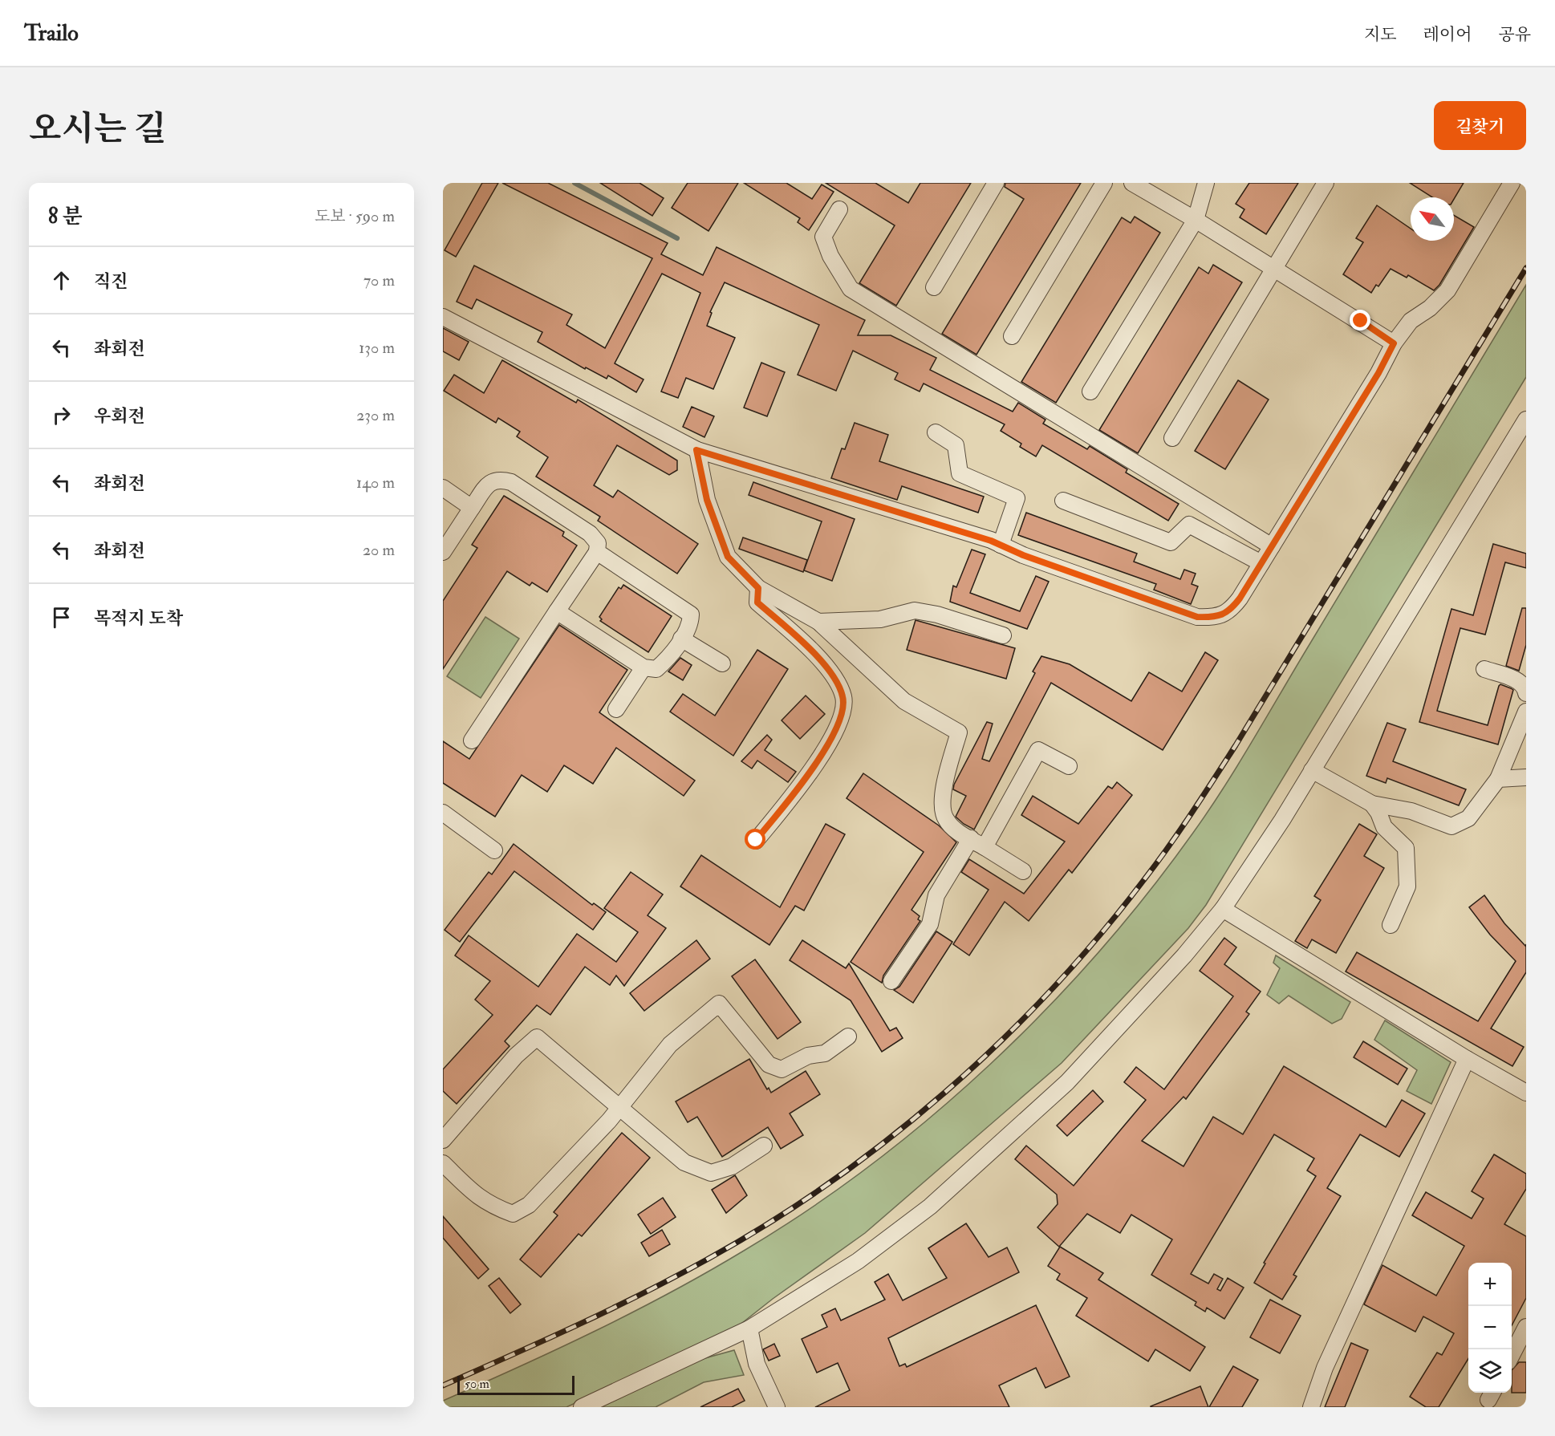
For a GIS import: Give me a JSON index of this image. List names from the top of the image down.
{
  "scale_bar": "50 m",
  "north": "top left",
  "page": {
    "header": "Trailo",
    "nav": ["지도", "레이어", "공유"],
    "title": "오시는 길",
    "buttons": "길찾기",
    "heading": ["8 분", "도보 · 590 m"],
    "list": [
      ["직진", "70 m"],
      ["좌회전", "130 m"],
      ["우회전", "230 m"],
      ["좌회전", "140 m"],
      ["좌회전", "20 m"],
      "목적지 도착"
    ],
    "map_buttons": ["+", "−"],
    "scale": "50 m"
  }
}
